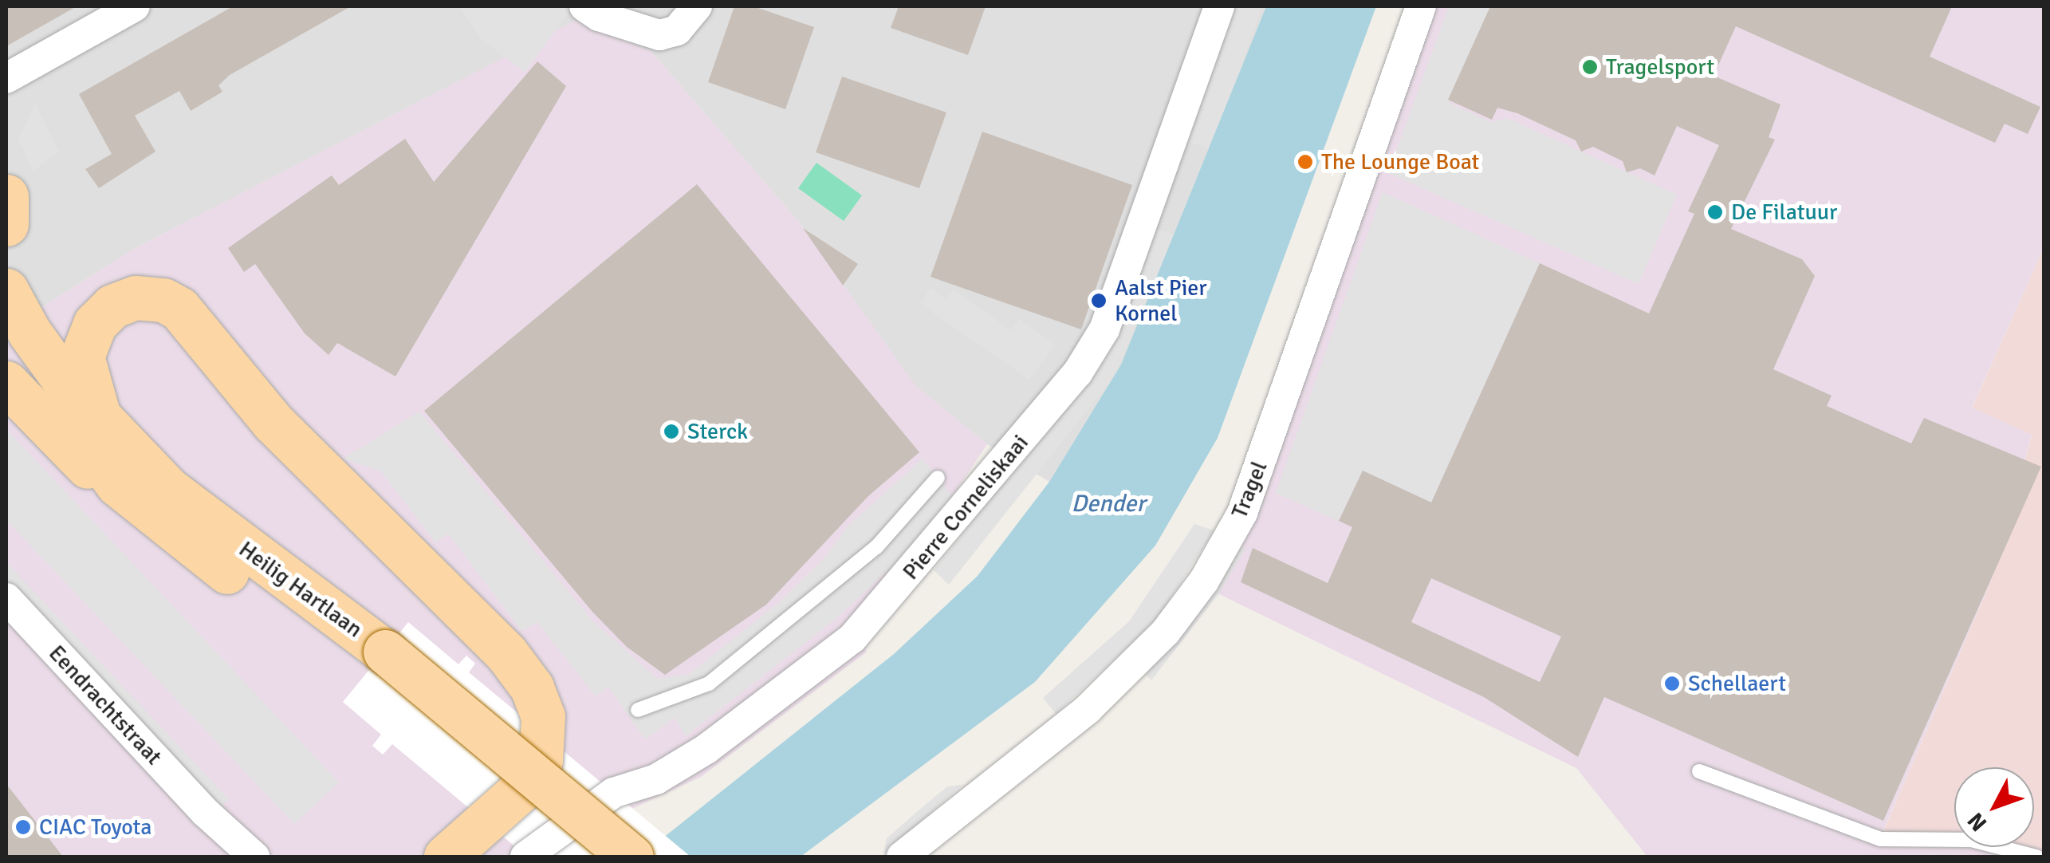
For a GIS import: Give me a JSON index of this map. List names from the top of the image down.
{
  "streets": {
    "main road": ["Heilig Hartlaan"],
    "street": ["Tragel", "Pierre Corneliskaai", "Eendrachtstraat"]
  },
  "water": ["Dender"],
  "places": [
    "Tragelsport",
    "The Lounge Boat",
    "De Filatuur",
    "Aalst Pier Kornel",
    "Sterck",
    "Schellaert",
    "CIAC Toyota"
  ],
  "north": "bottom left"
}
